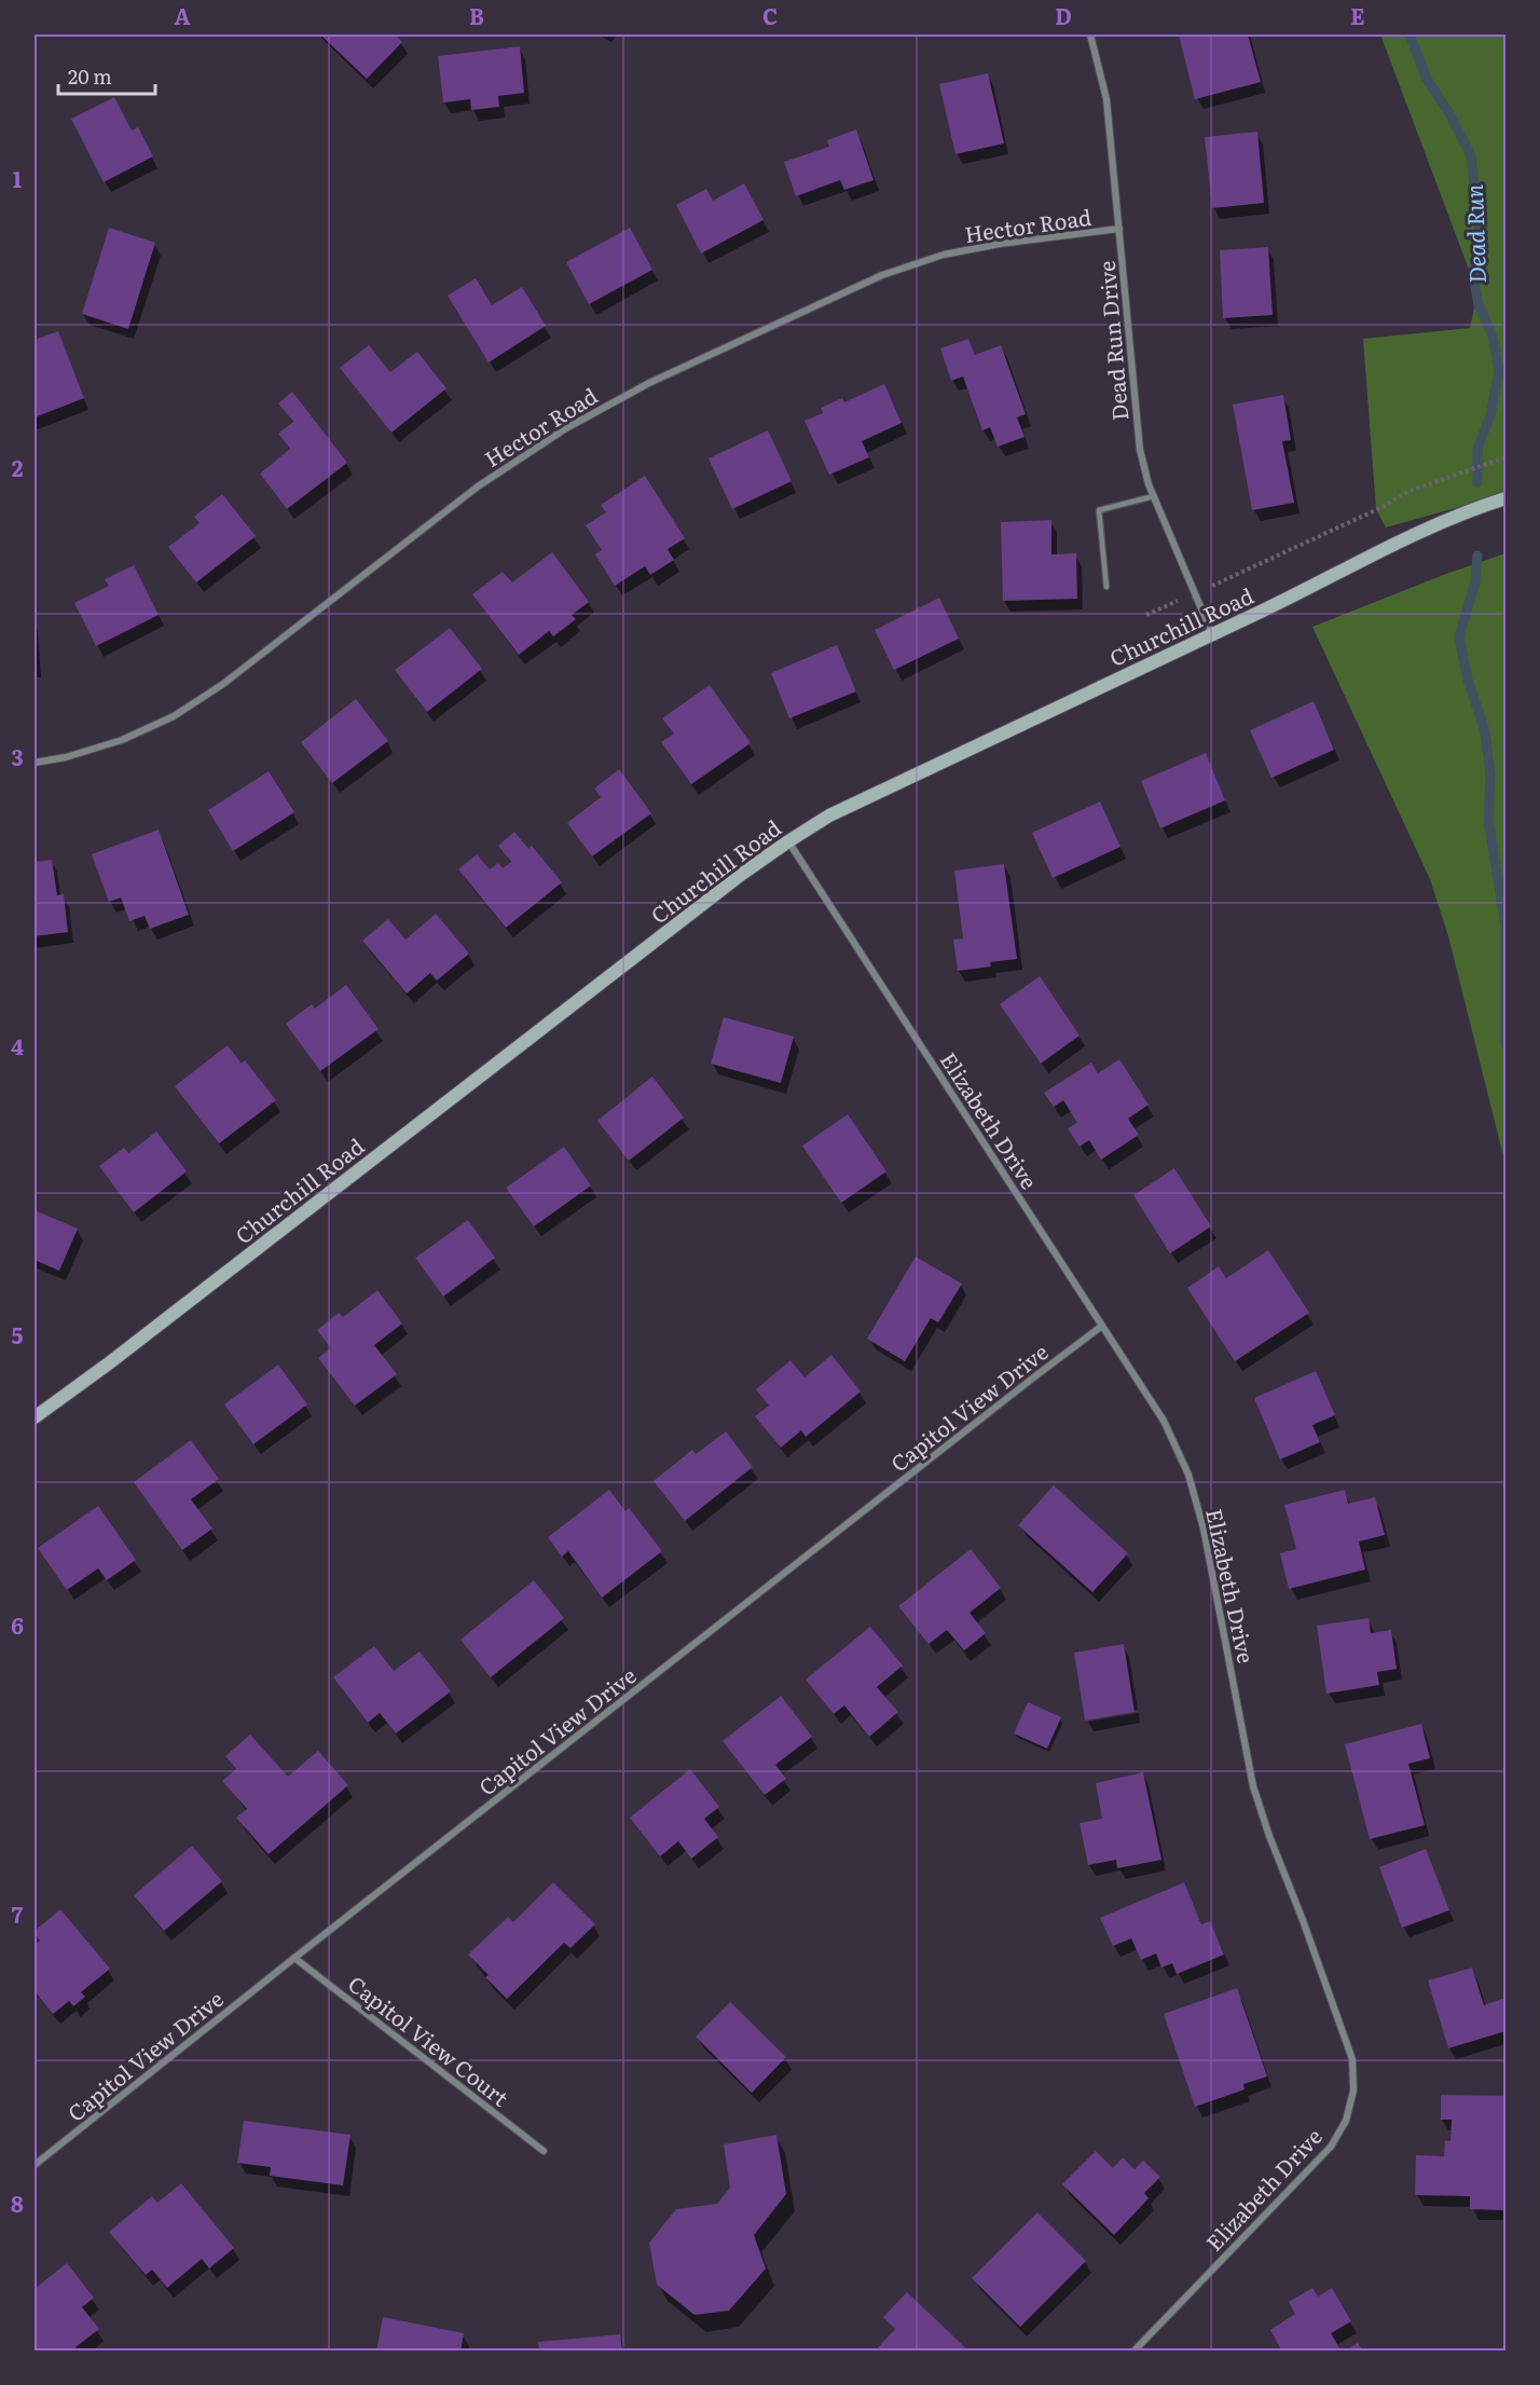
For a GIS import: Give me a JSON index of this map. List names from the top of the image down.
{
  "streets": {
    "street": [
      "Hector Road",
      "Dead Run Drive",
      "Churchill Road",
      "Elizabeth Drive",
      "Capitol View Drive",
      "Capitol View Court"
    ]
  },
  "crossings": [
    ["Hector Road", "Dead Run Drive"],
    ["Dead Run Drive", "Churchill Road"],
    ["Churchill Road", "Elizabeth Drive"],
    ["Elizabeth Drive", "Capitol View Drive"],
    ["Capitol View Drive", "Capitol View Court"]
  ],
  "water": ["Dead Run"],
  "scale_bar": "20 m",
  "grid": {
    "columns": [
      "A",
      "B",
      "C",
      "D",
      "E"
    ],
    "rows": [
      "1",
      "2",
      "3",
      "4",
      "5",
      "6",
      "7",
      "8"
    ]
  }
}
